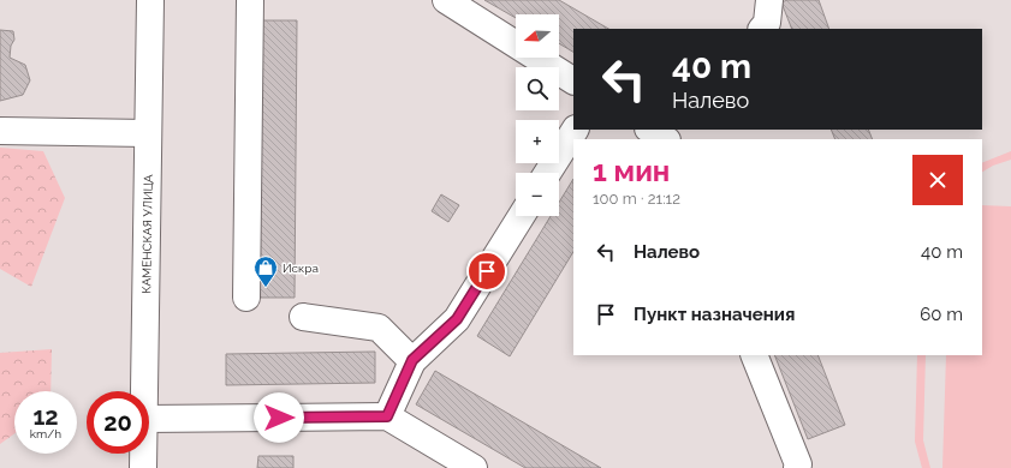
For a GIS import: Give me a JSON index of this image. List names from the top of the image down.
{
  "streets": {
    "street": ["КАМЕНСКАЯ УЛИЦА"]
  },
  "places": {
    "shop": ["Искра"]
  },
  "north": "left",
  "page": {
    "map_buttons": ["+", "−"],
    "turn": ["40 m", "Налево"],
    "heading": ["1 мин", "100 m · 21:12"],
    "list": [
      {
        "name": "Налево",
        "value": "40 m"
      },
      {
        "name": "Пункт назначения",
        "value": "60 m"
      }
    ],
    "speed": "12 km/h",
    "limit": "20"
  }
}
